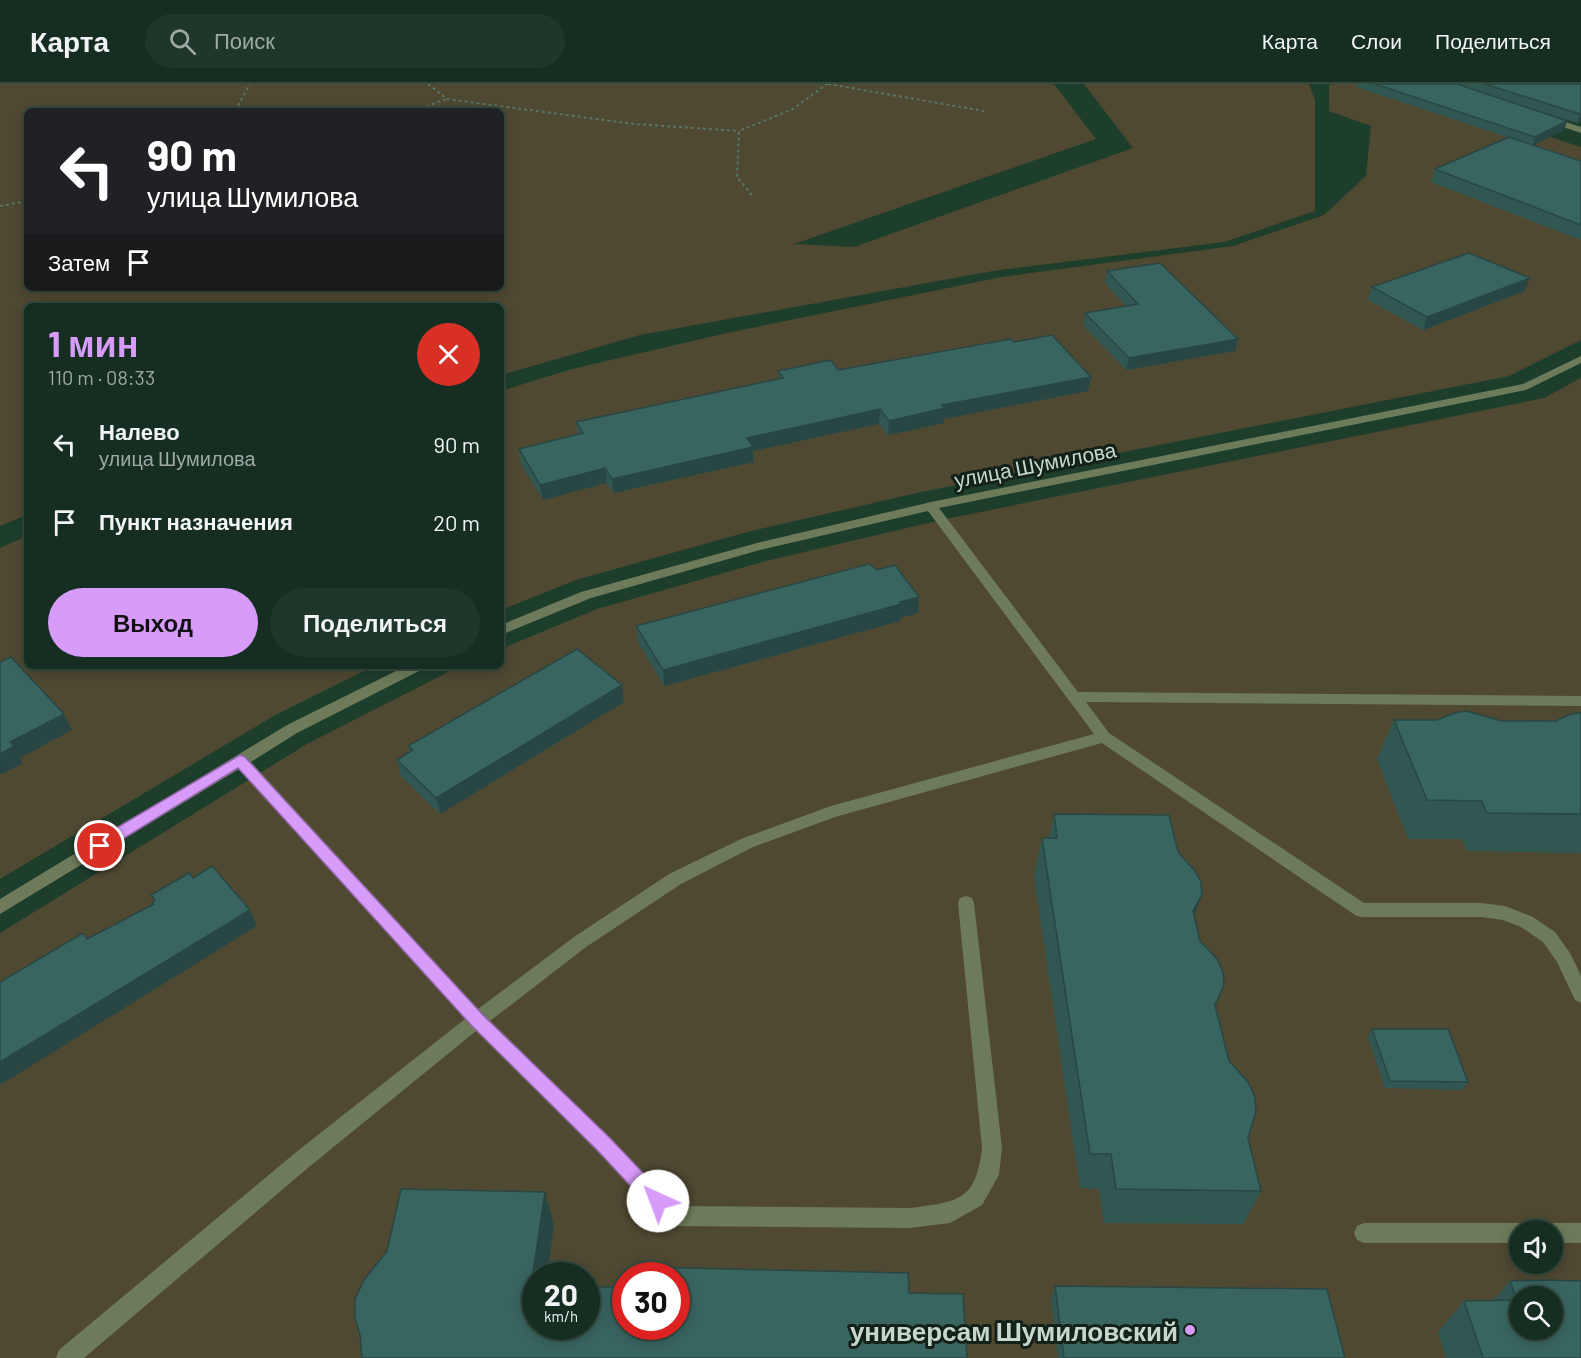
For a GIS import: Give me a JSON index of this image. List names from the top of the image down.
{
  "streets": {
    "street": ["улица Шумилова"]
  },
  "places": ["универсам Шумиловский"],
  "page": {
    "header": "Карта",
    "search": "Поиск",
    "nav": ["Карта", "Слои", "Поделиться"],
    "turn": ["90 m", "улица Шумилова"],
    "then": "Затем",
    "heading": ["1 мин", "110 m · 08:33"],
    "list": [
      {
        "name": "Налево",
        "note": "улица Шумилова",
        "value": "90 m"
      },
      {
        "name": "Пункт назначения",
        "value": "20 m"
      }
    ],
    "buttons": ["Выход", "Поделиться"],
    "speed": "20 km/h",
    "limit": "30"
  }
}
